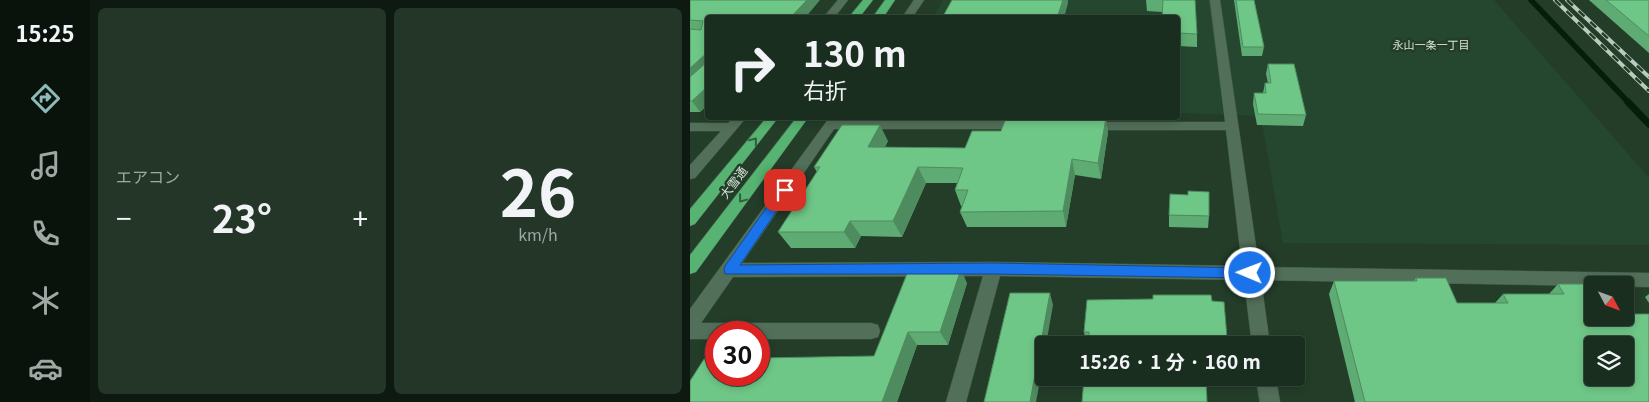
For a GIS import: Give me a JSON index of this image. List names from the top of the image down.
{
  "streets": {
    "highway": ["大雪通"]
  },
  "districts": ["永山一条一丁目"],
  "north": "bottom right",
  "page": {
    "tabs": "15:25",
    "tile": [
      "エアコン",
      ["26", "km/h"]
    ],
    "turn": ["130 m", "右折"],
    "heat": ["−", "23°", "+"],
    "limit": "30",
    "trip": "15:26 · 1 分 · 160 m"
  }
}
